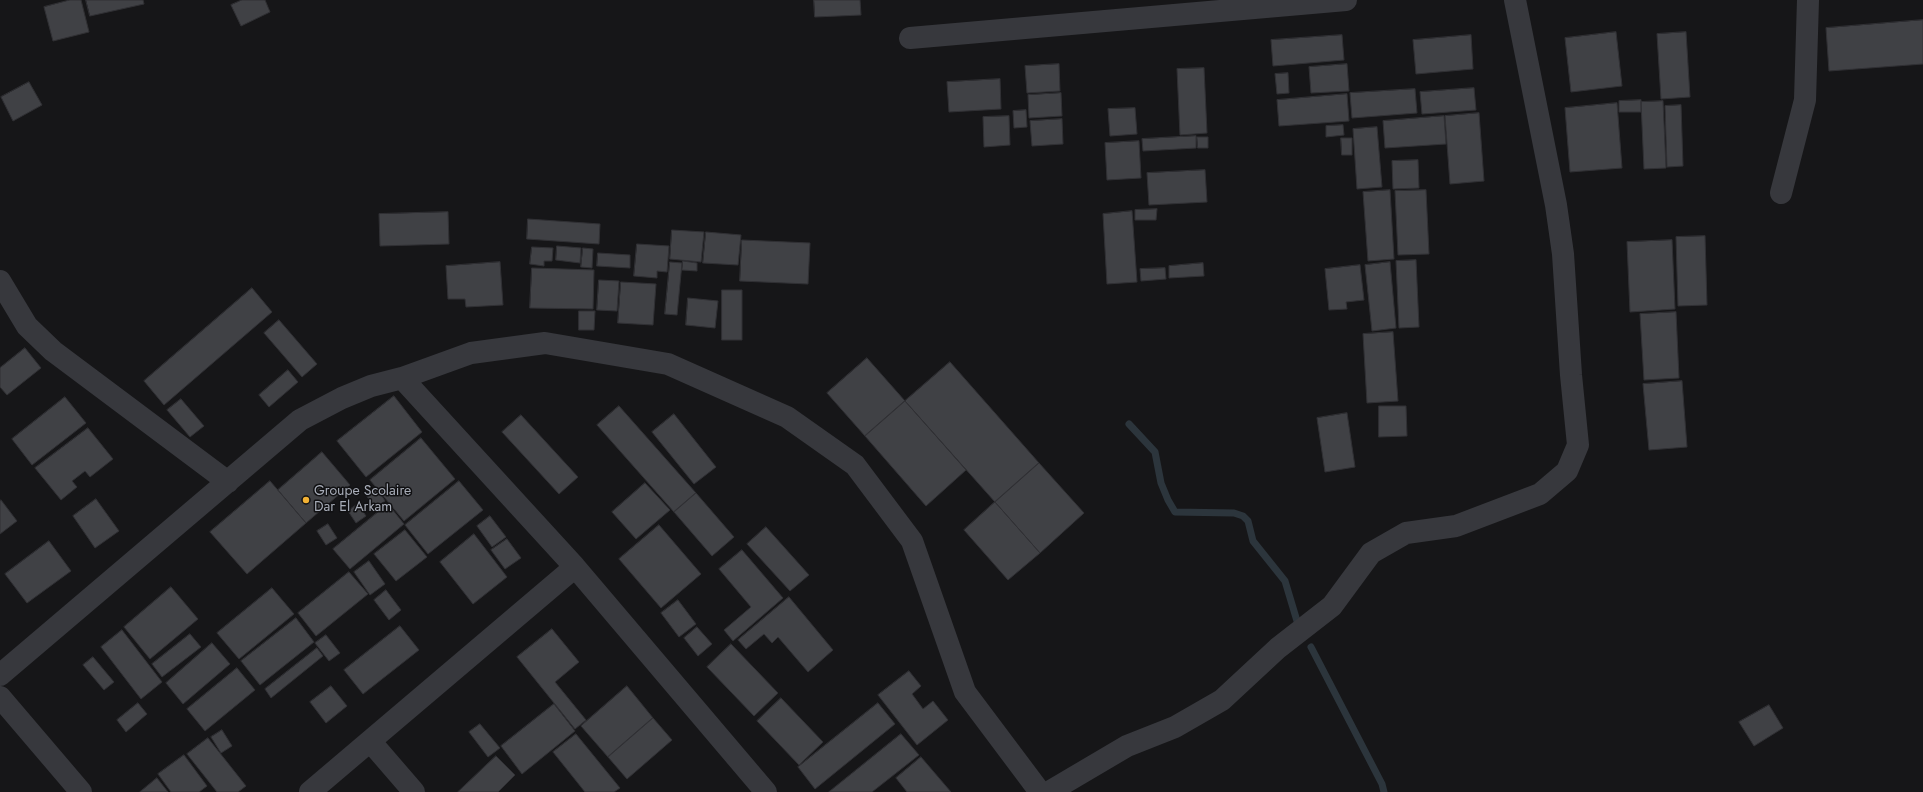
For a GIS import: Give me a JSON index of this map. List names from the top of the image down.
{
  "places": ["Groupe Scolaire Dar El Arkam"]
}
